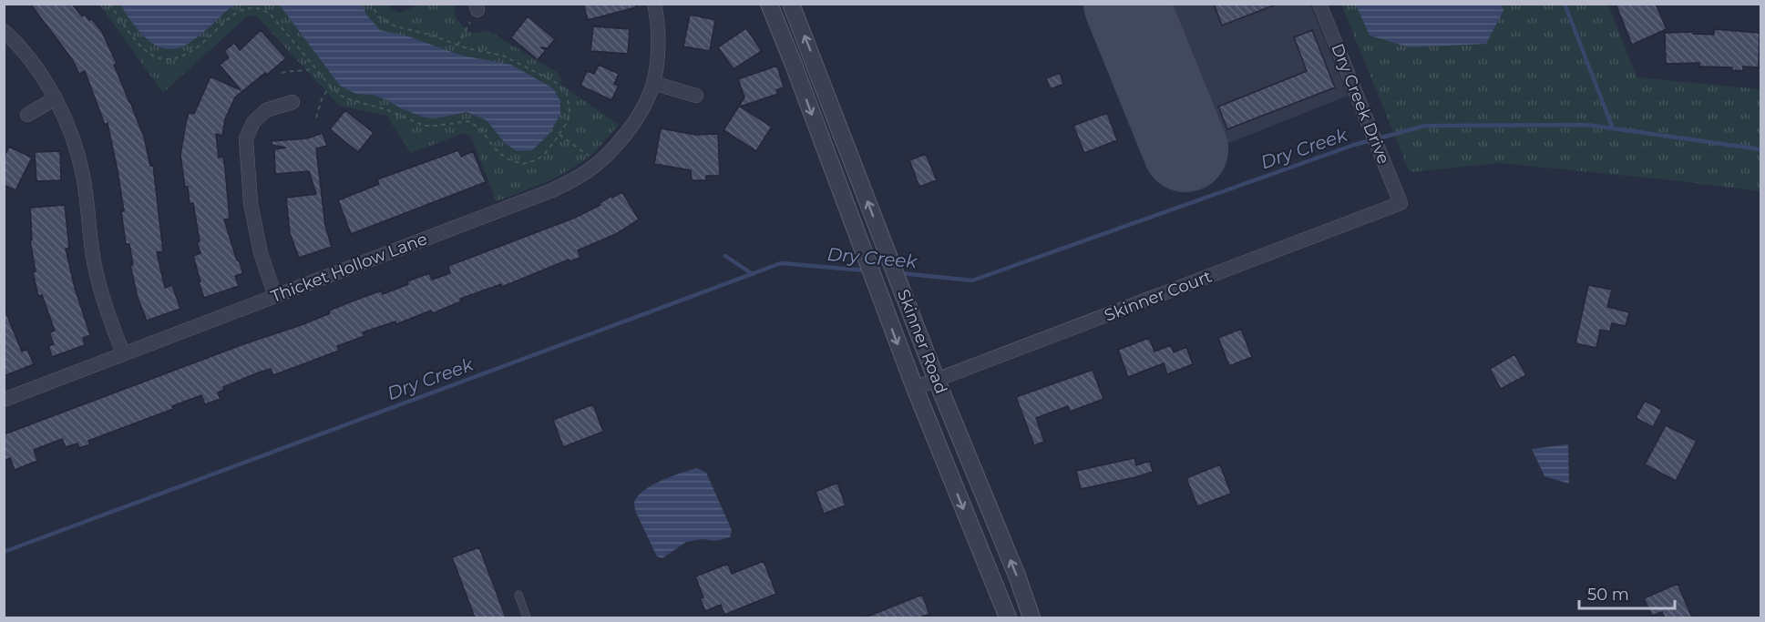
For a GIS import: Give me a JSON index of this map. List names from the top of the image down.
{
  "streets": {
    "street": [
      "Dry Creek Drive",
      "Thicket Hollow Lane",
      "Skinner Court",
      "Skinner Road"
    ]
  },
  "crossings": [
    ["Dry Creek Drive", "Skinner Court"],
    ["Skinner Court", "Skinner Road"]
  ],
  "water": ["Dry Creek"],
  "scale_bar": "50 m"
}
